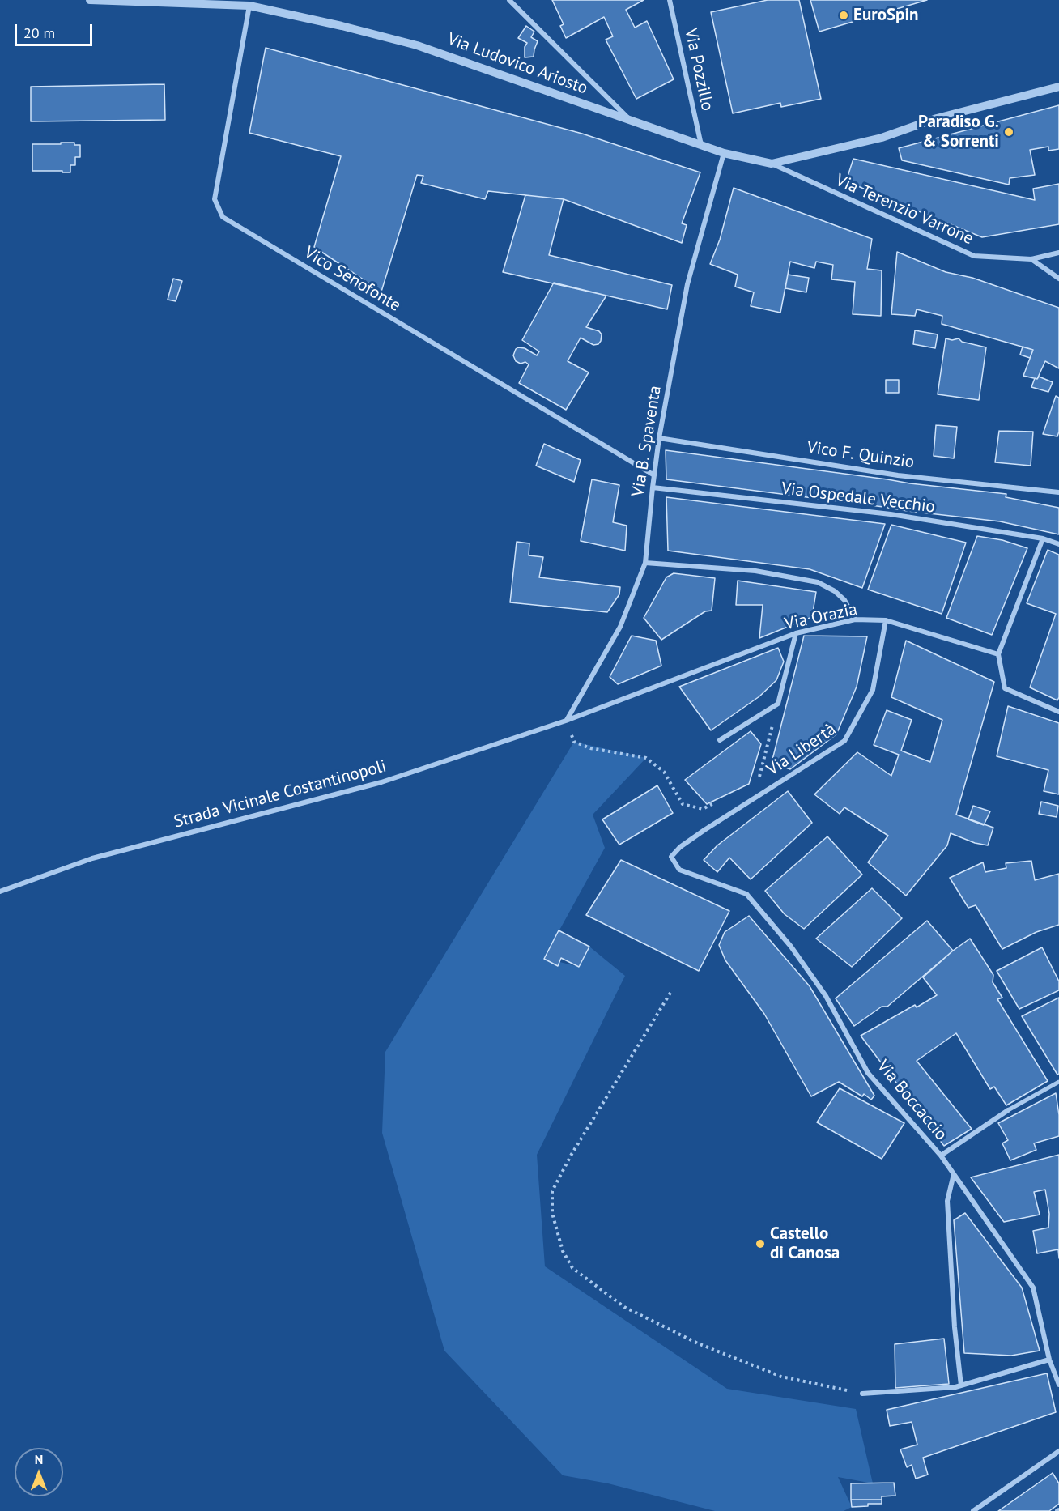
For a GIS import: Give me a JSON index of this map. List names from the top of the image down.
{
  "streets": {
    "street": [
      "Via Ludovico Ariosto",
      "Via Pozzillo",
      "Via Terenzio Varrone",
      "Vico Senofonte",
      "Via B. Spaventa",
      "Vico F. Quinzio",
      "Via Ospedale Vecchio",
      "Via Orazia",
      "Via Libertà",
      "Strada Vicinale Costantinopoli",
      "Via Boccaccio"
    ]
  },
  "crossings": [
    ["Via Ludovico Ariosto", "Via Pozzillo"],
    ["Via Ludovico Ariosto", "Via Terenzio Varrone"],
    ["Via Ludovico Ariosto", "Vico Senofonte"],
    ["Via Ludovico Ariosto", "Via B. Spaventa"],
    ["Vico Senofonte", "Via B. Spaventa"],
    ["Via B. Spaventa", "Vico F. Quinzio"],
    ["Via B. Spaventa", "Via Ospedale Vecchio"],
    ["Via B. Spaventa", "Via Orazia"],
    ["Via B. Spaventa", "Strada Vicinale Costantinopoli"],
    ["Via Orazia", "Via Libertà"],
    ["Via Orazia", "Strada Vicinale Costantinopoli"],
    ["Via Libertà", "Via Boccaccio"]
  ],
  "places": ["EuroSpin", "Paradiso G. & Sorrenti", "Castello di Canosa"],
  "scale_bar": "20 m",
  "north": "top"
}
